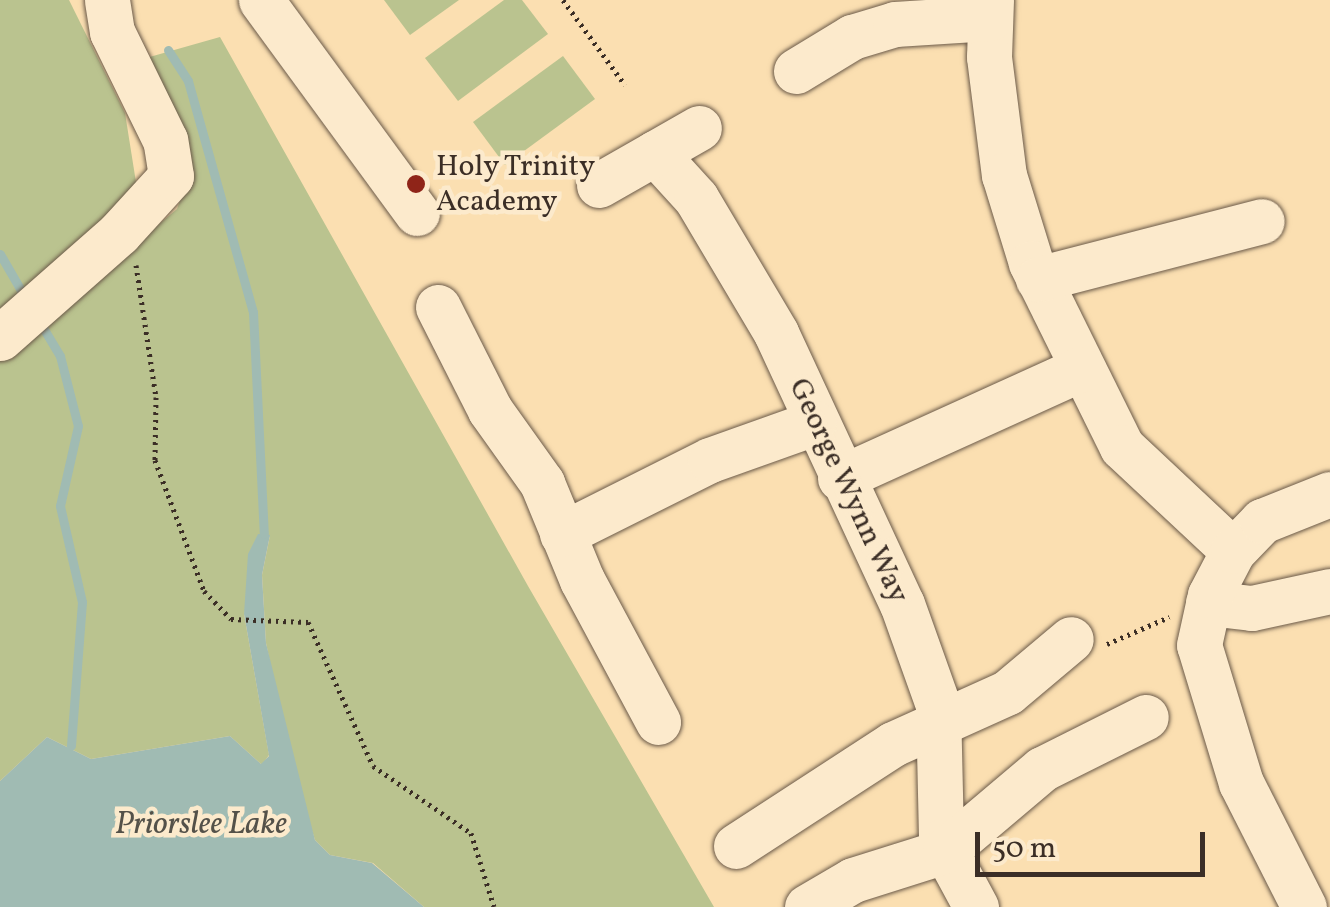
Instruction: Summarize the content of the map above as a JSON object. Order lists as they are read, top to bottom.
{
  "streets": {
    "street": ["George Wynn Way"]
  },
  "water": ["Priorslee Lake"],
  "places": ["Holy Trinity Academy"],
  "scale_bar": "50 m"
}
